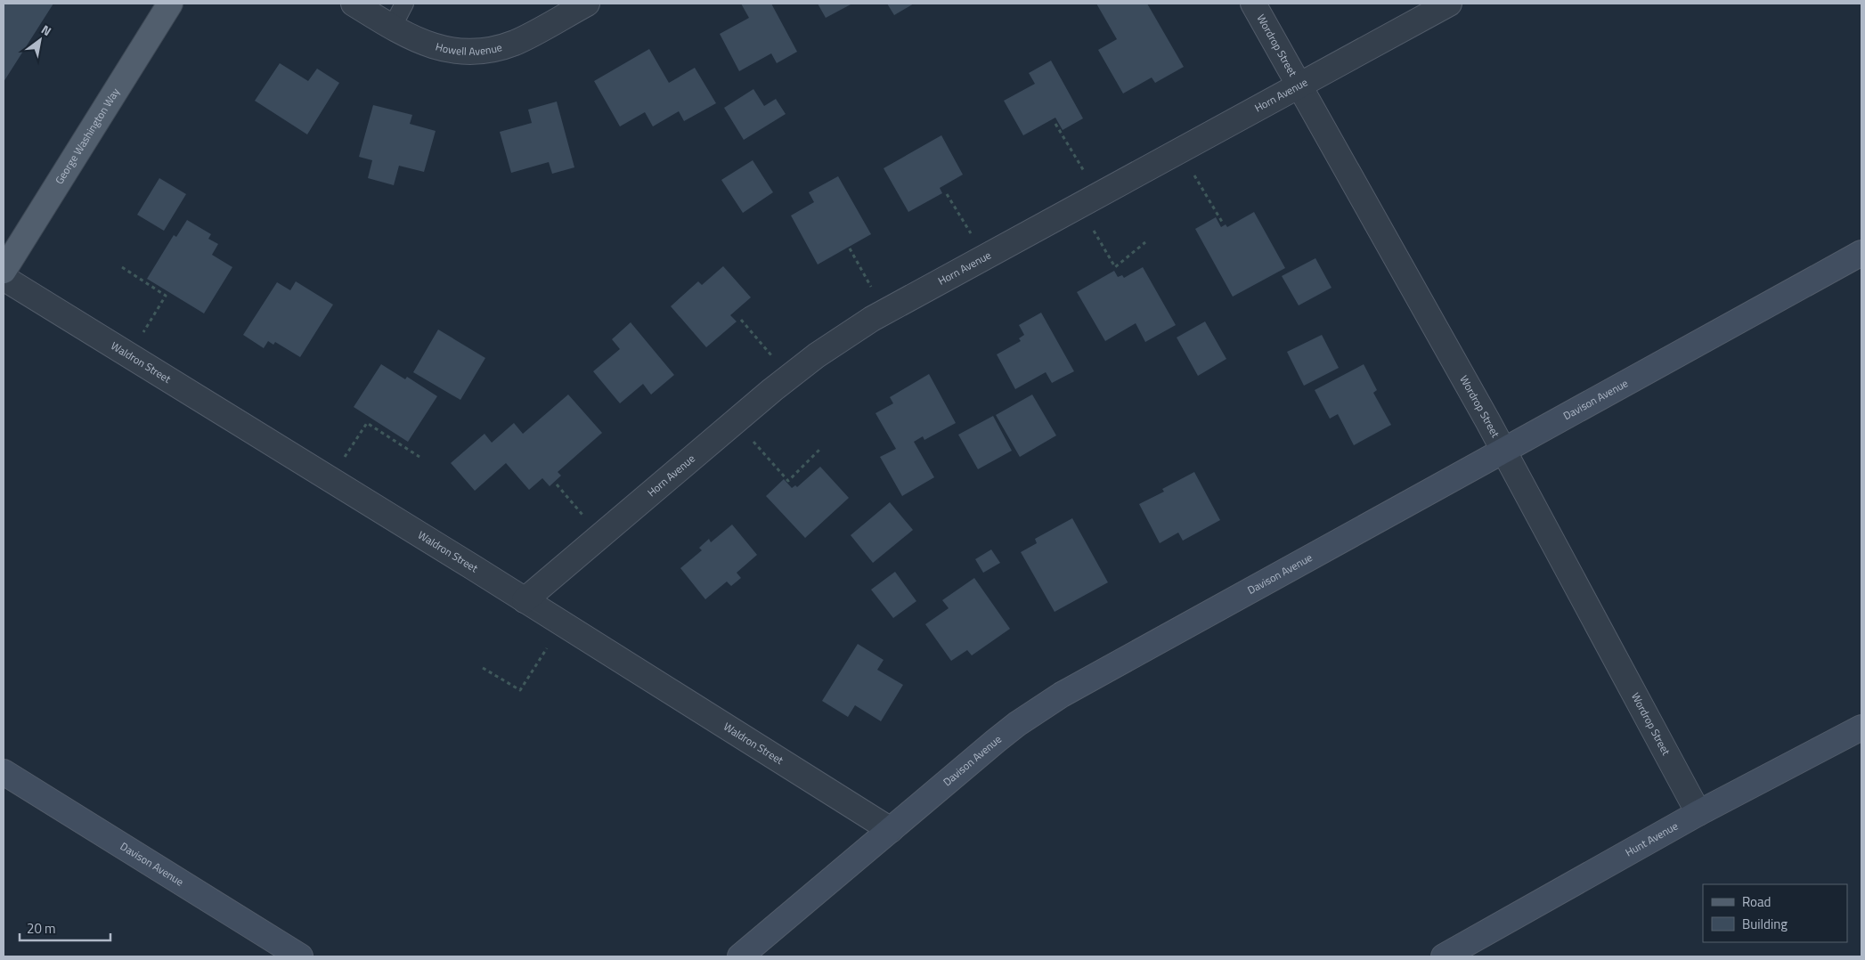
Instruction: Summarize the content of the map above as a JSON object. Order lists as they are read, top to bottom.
{
  "streets": {
    "main road": ["George Washington Way"],
    "street": [
      "Howell Avenue",
      "Wordrop Street",
      "Horn Avenue",
      "Waldron Street",
      "Davison Avenue",
      "Hunt Avenue"
    ]
  },
  "crossings": [
    ["Wordrop Street", "Horn Avenue"],
    ["Wordrop Street", "Davison Avenue"],
    ["Wordrop Street", "Hunt Avenue"],
    ["Horn Avenue", "Waldron Street"],
    ["Waldron Street", "Davison Avenue"]
  ],
  "legend": ["Road", "Building"],
  "scale_bar": "20 m",
  "north": "top right"
}
